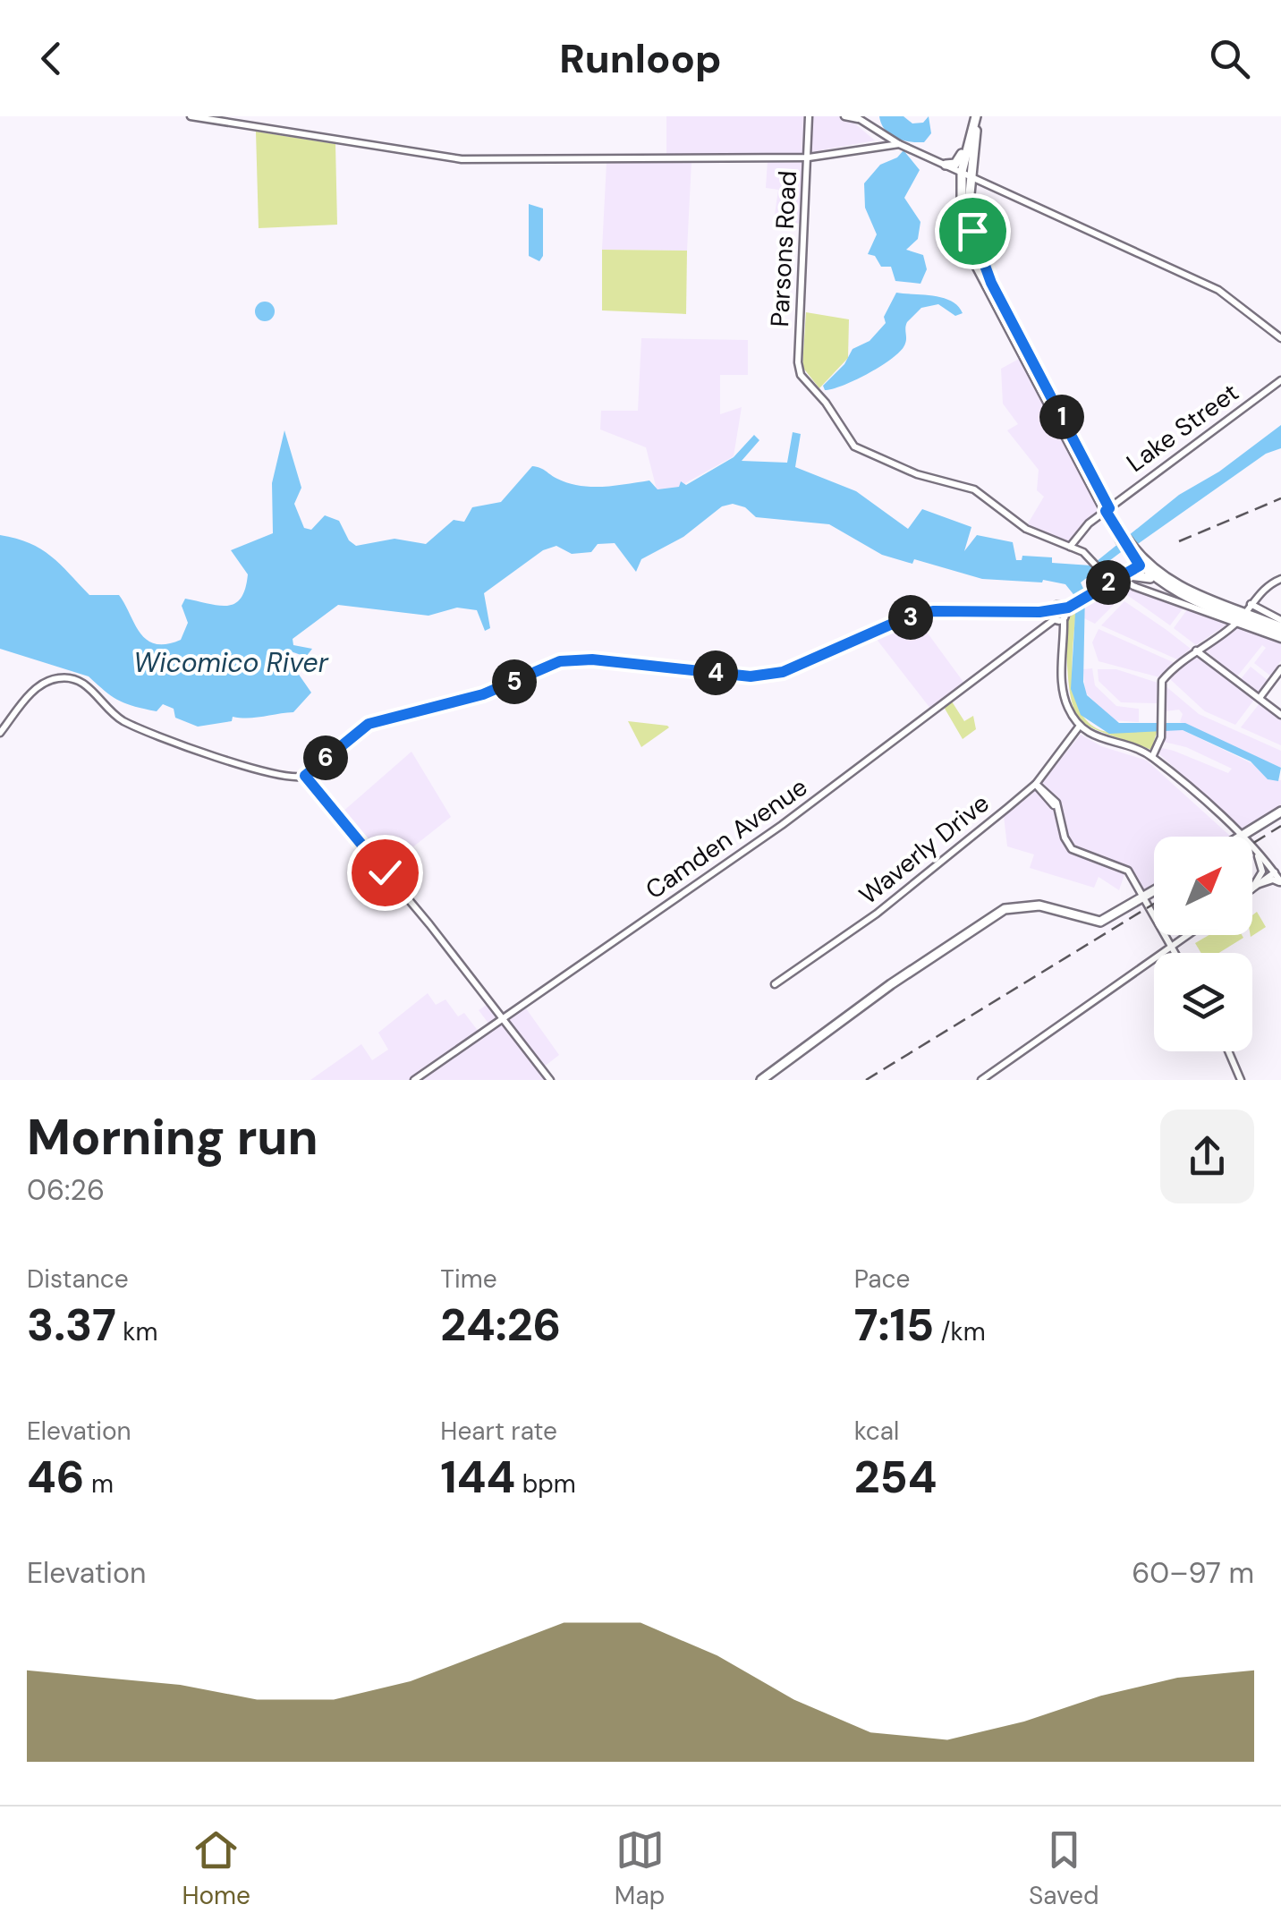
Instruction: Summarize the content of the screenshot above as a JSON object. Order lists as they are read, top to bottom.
{
  "streets": {
    "street": [
      "Parsons Road",
      "Lake Street",
      "Camden Avenue",
      "Waverly Drive"
    ]
  },
  "crossings": [
    ["Parsons Road", "Lake Street"]
  ],
  "water": ["Wicomico River"],
  "north": "top right",
  "page": {
    "header": "Runloop",
    "pins": [
      "1",
      "2",
      "3",
      "4",
      "5",
      "6"
    ],
    "heading": ["Morning run", "06:26"],
    "stats": [
      ["Distance", "3.37 km"],
      ["Time", "24:26"],
      ["Pace", "7:15 /km"],
      ["Elevation", "46 m"],
      ["Heart rate", "144 bpm"],
      ["kcal", "254"]
    ],
    "chart": ["Elevation", "60–97 m"],
    "tabs": ["Home", "Map", "Saved"]
  }
}
